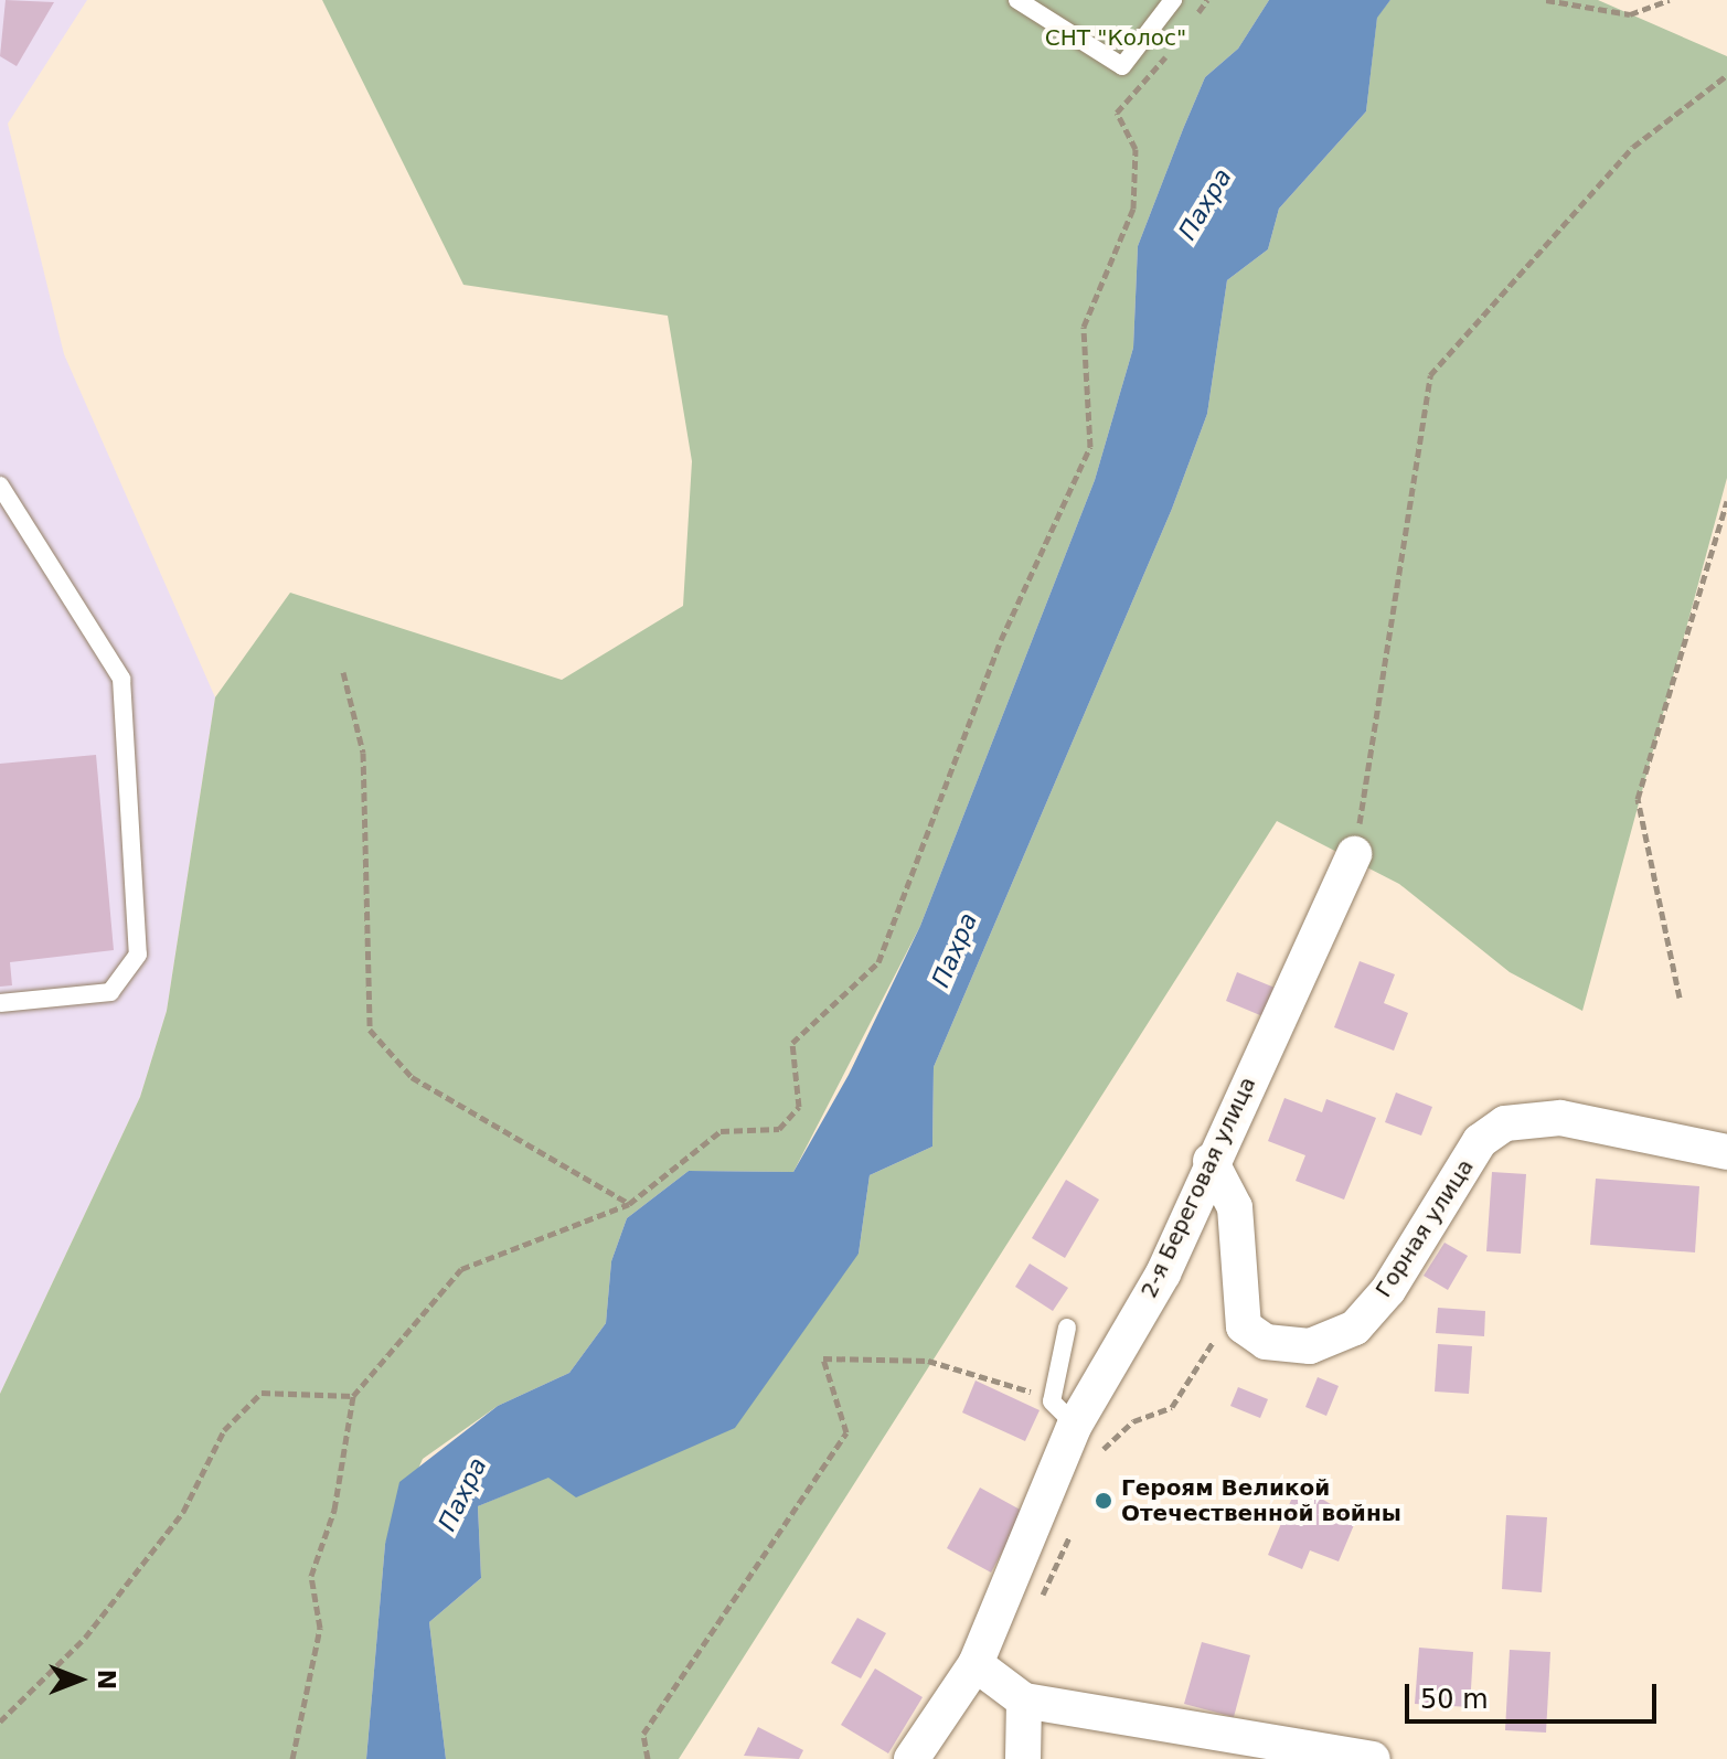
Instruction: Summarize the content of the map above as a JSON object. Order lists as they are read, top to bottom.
{
  "streets": {
    "street": ["2-я Береговая улица", "Горная улица"]
  },
  "water": ["Пахра"],
  "parks": ["СНТ \"Колос\""],
  "places": ["Героям Великой Отечественной войны"],
  "scale_bar": "50 m",
  "north": "right"
}
